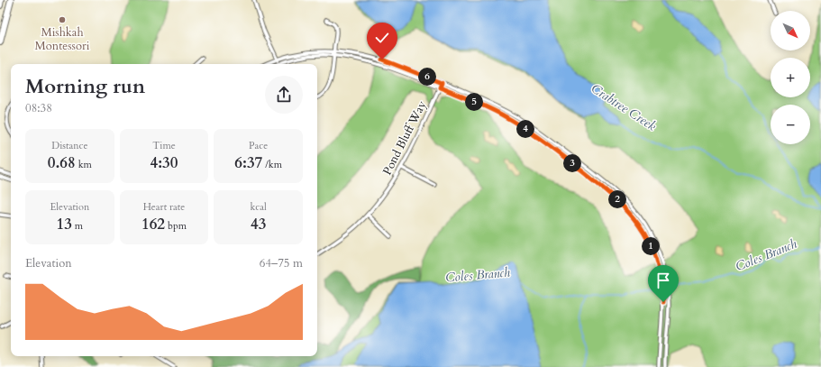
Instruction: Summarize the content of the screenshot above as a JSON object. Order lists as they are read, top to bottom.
{
  "streets": {
    "street": ["Pond Bluff Way"]
  },
  "water": ["Crabtree Creek", "Coles Branch"],
  "places": ["Mishkah Montessori"],
  "north": "bottom right",
  "page": {
    "map_buttons": ["+", "−"],
    "heading": ["Morning run", "08:38"],
    "pins": [
      "6",
      "5",
      "4",
      "3",
      "2",
      "1"
    ],
    "stats": [
      ["Distance", "0.68 km"],
      ["Time", "4:30"],
      ["Pace", "6:37 /km"],
      ["Elevation", "13 m"],
      ["Heart rate", "162 bpm"],
      ["kcal", "43"]
    ],
    "chart": ["Elevation", "64–75 m"]
  }
}
